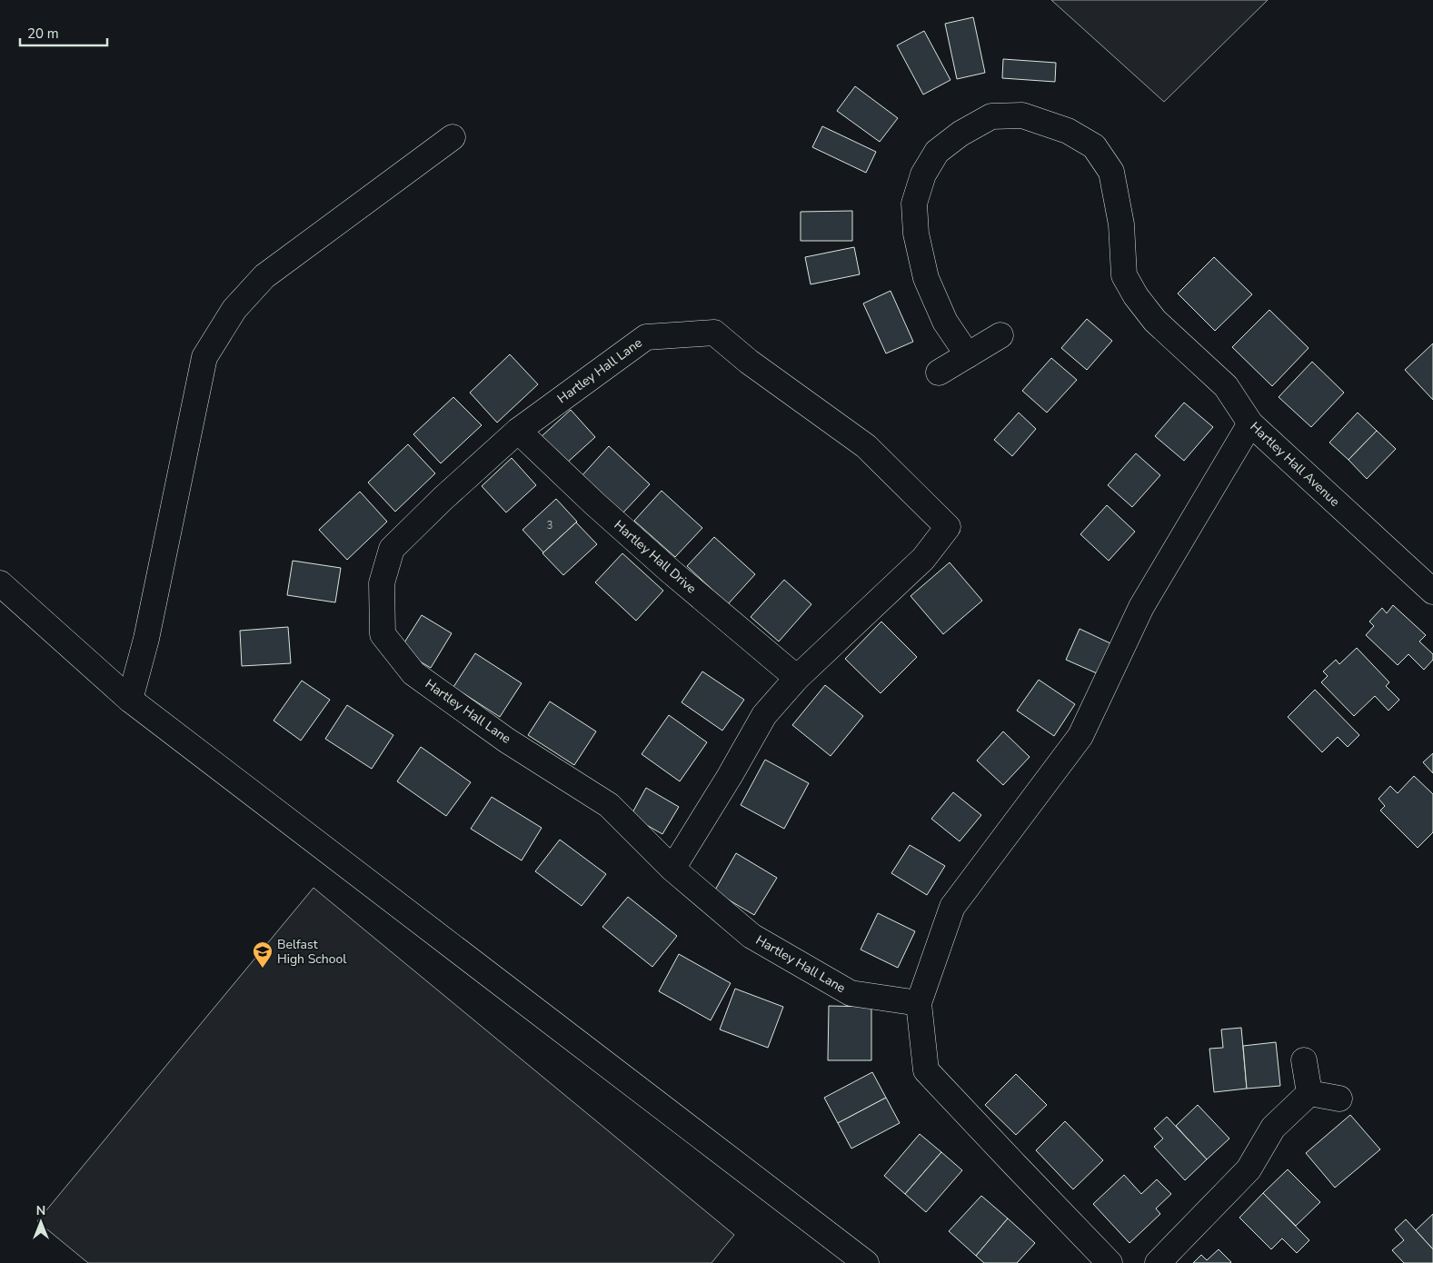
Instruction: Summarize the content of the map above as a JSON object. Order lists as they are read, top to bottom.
{
  "streets": {
    "street": ["Hartley Hall Lane", "Hartley Hall Avenue", "Hartley Hall Drive"]
  },
  "crossings": [
    ["Hartley Hall Lane", "Hartley Hall Drive"]
  ],
  "places": {
    "school or university": ["Belfast High School"]
  },
  "house_numbers": ["3"],
  "scale_bar": "20 m",
  "north": "top"
}
